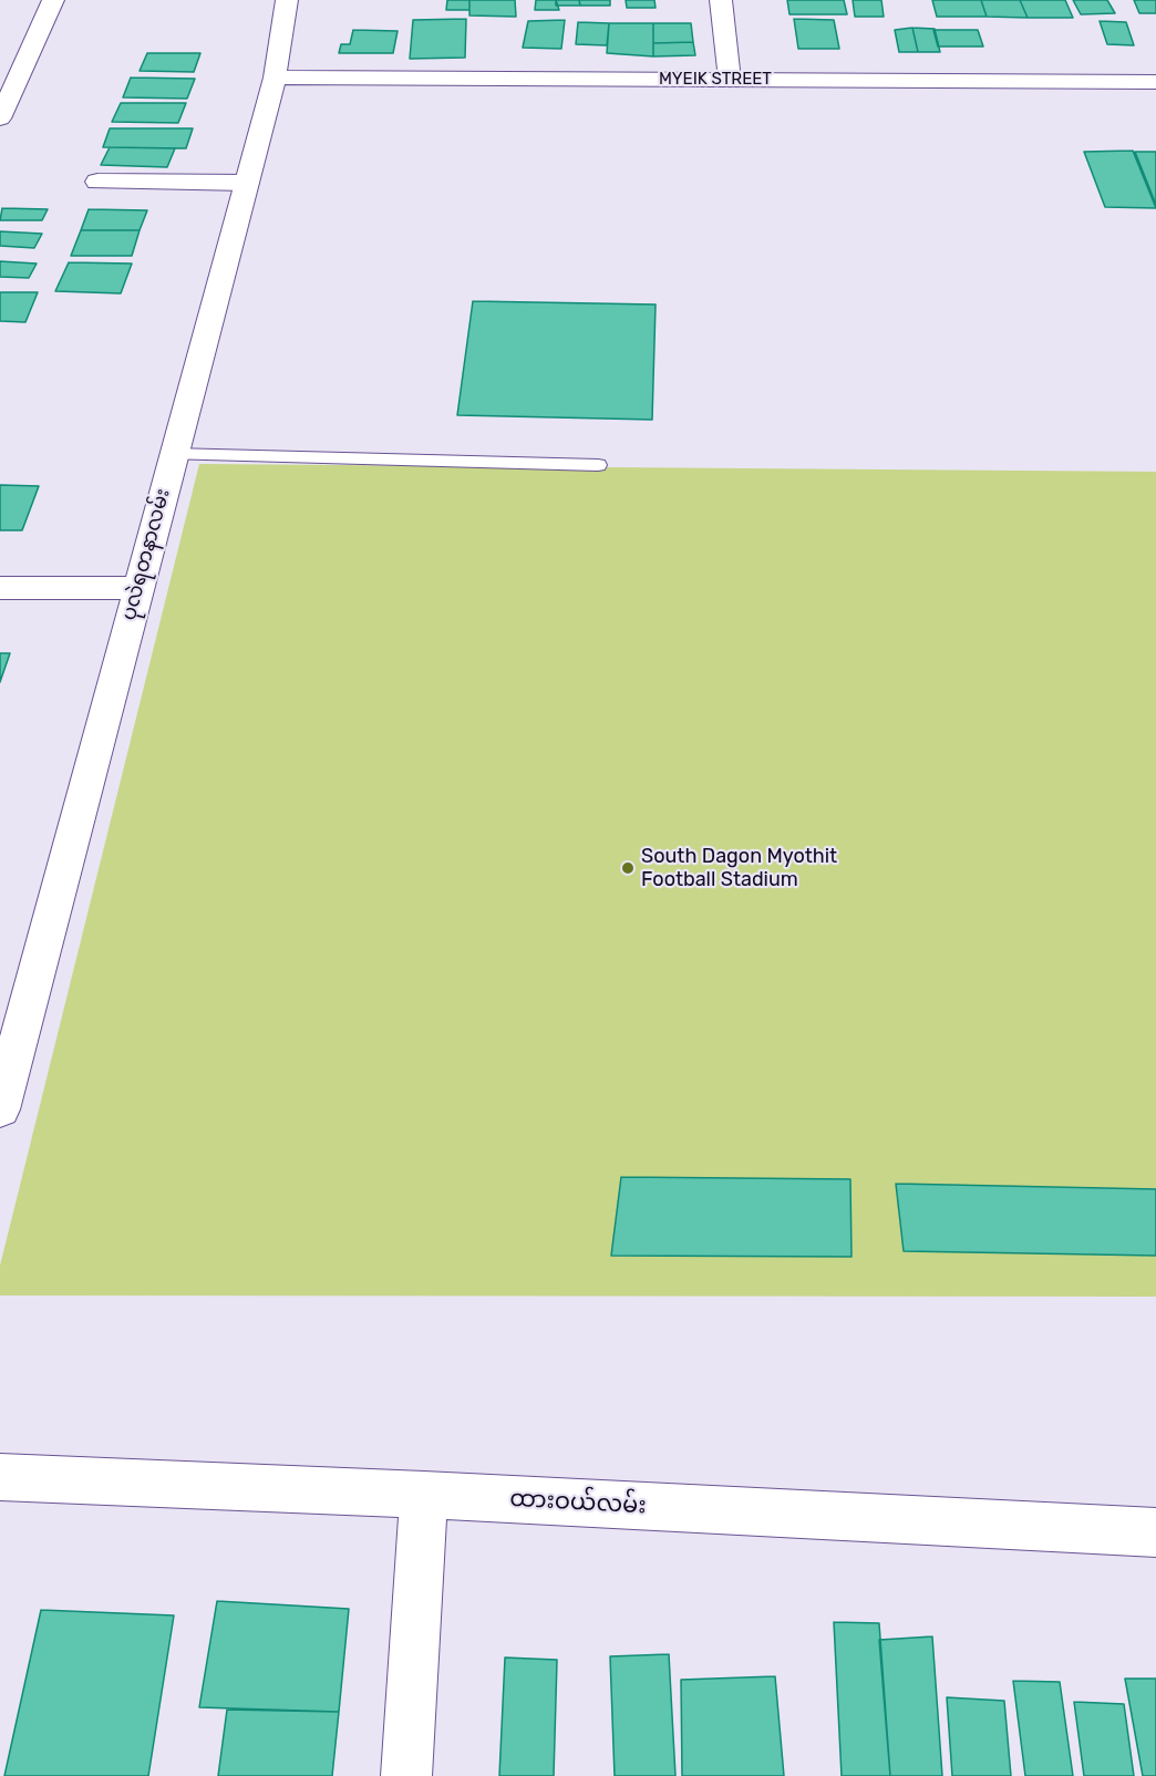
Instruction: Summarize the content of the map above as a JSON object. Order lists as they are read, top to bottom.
{
  "streets": {
    "street": ["MYEIK STREET", "ပုလဲရတနာလမ်း", "ထားဝယ်လမ်း"]
  },
  "crossings": [
    ["MYEIK STREET", "ပုလဲရတနာလမ်း"]
  ],
  "places": ["South Dagon Myothit Football Stadium"]
}
